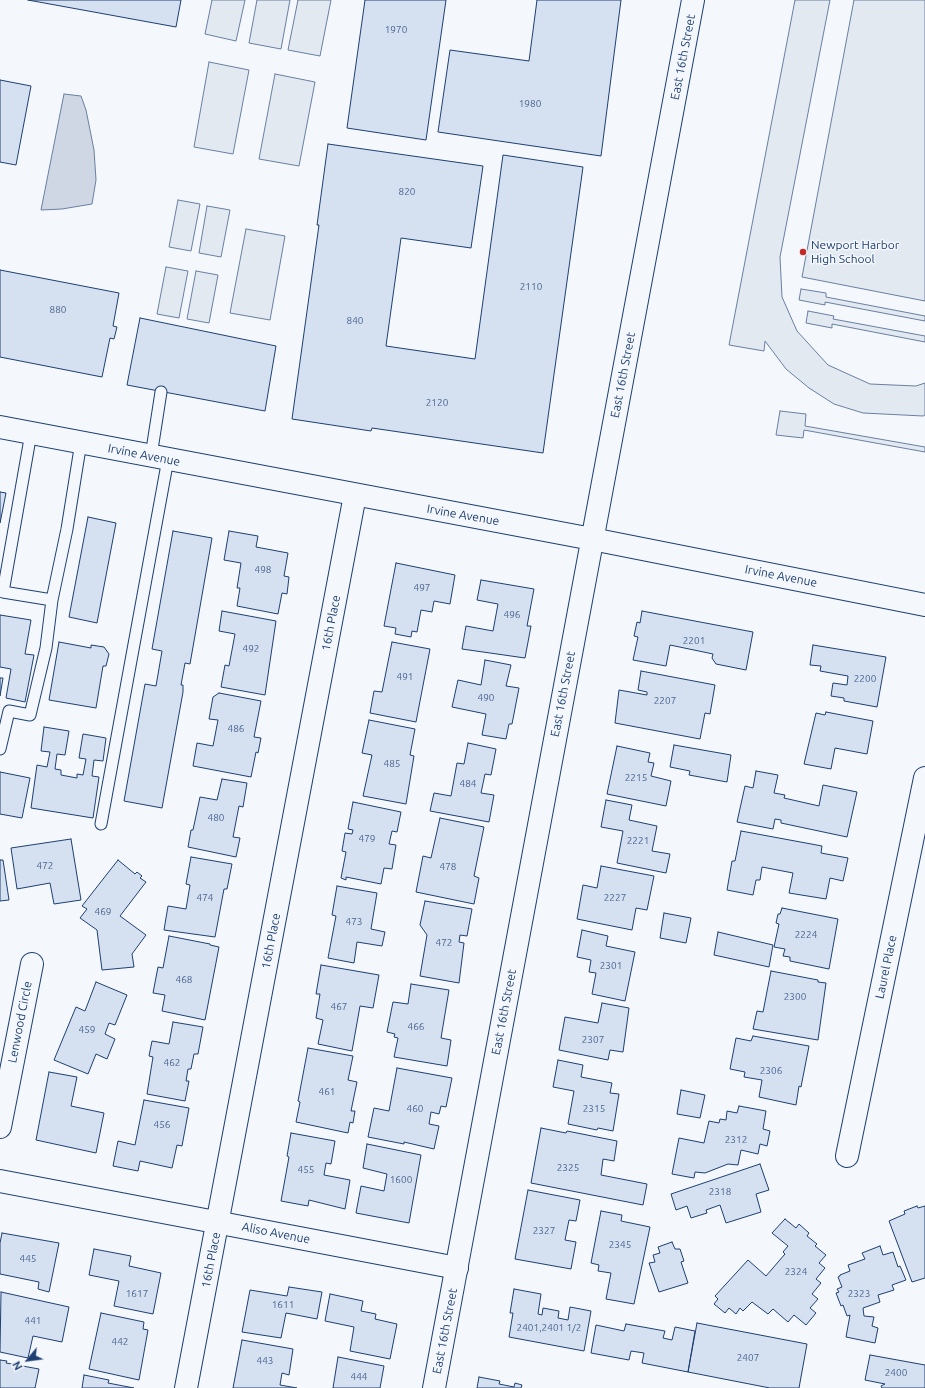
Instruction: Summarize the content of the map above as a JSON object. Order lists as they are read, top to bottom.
{
  "streets": {
    "street": [
      "East 16th Street",
      "Irvine Avenue",
      "16th Place",
      "Laurel Place",
      "Lenwood Circle",
      "Aliso Avenue"
    ]
  },
  "crossings": [
    ["East 16th Street", "Irvine Avenue"],
    ["East 16th Street", "Aliso Avenue"],
    ["Irvine Avenue", "16th Place"],
    ["16th Place", "Aliso Avenue"]
  ],
  "places": ["Newport Harbor High School"],
  "house_numbers": [
    "1970",
    "1980",
    "820",
    "2110",
    "880",
    "840",
    "2120",
    "498",
    "497",
    "496",
    "2201",
    "492",
    "491",
    "2200",
    "490",
    "2207",
    "486",
    "485",
    "2215",
    "484",
    "480",
    "479",
    "2221",
    "472",
    "478",
    "474",
    "2227",
    "469",
    "473",
    "2224",
    "472",
    "2301",
    "468",
    "2300",
    "467",
    "466",
    "459",
    "2307",
    "462",
    "2306",
    "461",
    "460",
    "2315",
    "456",
    "2312",
    "2325",
    "455",
    "1600",
    "2318",
    "2327",
    "2345",
    "445",
    "2324",
    "1617",
    "2323",
    "1611",
    "441",
    "2401,2401 1/2",
    "442",
    "2407",
    "443",
    "2400",
    "444"
  ],
  "north": "bottom left"
}
